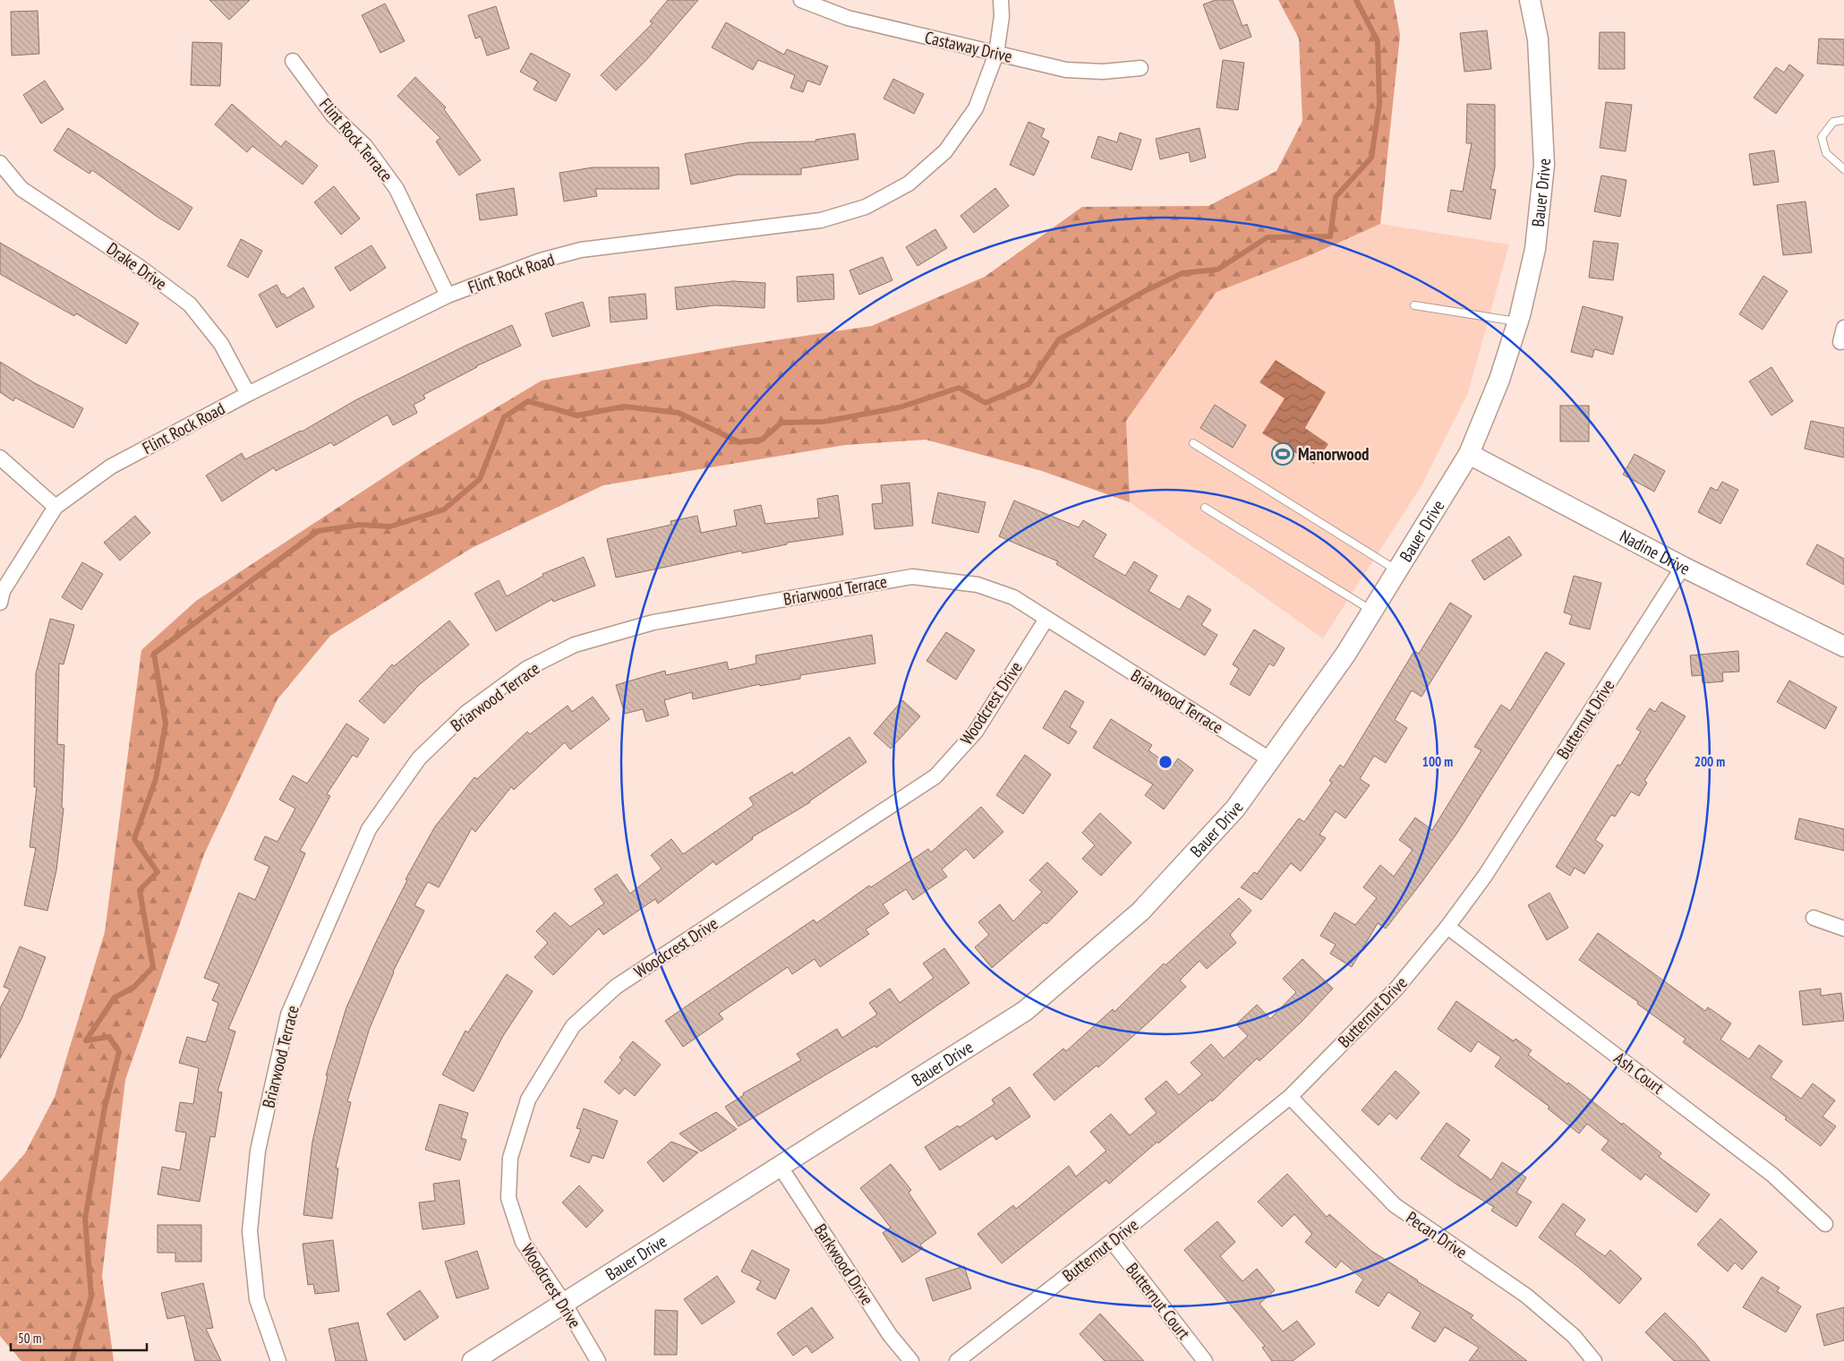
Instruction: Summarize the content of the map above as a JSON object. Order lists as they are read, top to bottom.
{
  "streets": {
    "street": [
      "Castaway Drive",
      "Flint Rock Terrace",
      "Bauer Drive",
      "Drake Drive",
      "Flint Rock Road",
      "Nadine Drive",
      "Briarwood Terrace",
      "Woodcrest Drive",
      "Butternut Drive",
      "Ash Court",
      "Pecan Drive",
      "Barkwood Drive",
      "Butternut Court"
    ]
  },
  "crossings": [
    ["Castaway Drive", "Flint Rock Road"],
    ["Flint Rock Terrace", "Flint Rock Road"],
    ["Bauer Drive", "Nadine Drive"],
    ["Bauer Drive", "Briarwood Terrace"],
    ["Bauer Drive", "Woodcrest Drive"],
    ["Bauer Drive", "Barkwood Drive"],
    ["Drake Drive", "Flint Rock Road"],
    ["Nadine Drive", "Butternut Drive"],
    ["Briarwood Terrace", "Woodcrest Drive"],
    ["Butternut Drive", "Ash Court"],
    ["Butternut Drive", "Pecan Drive"],
    ["Butternut Drive", "Butternut Court"]
  ],
  "places": {
    "sports": ["Manorwood"]
  },
  "scale_bar": "50 m",
  "rings": ["100 m", "200 m"]
}
